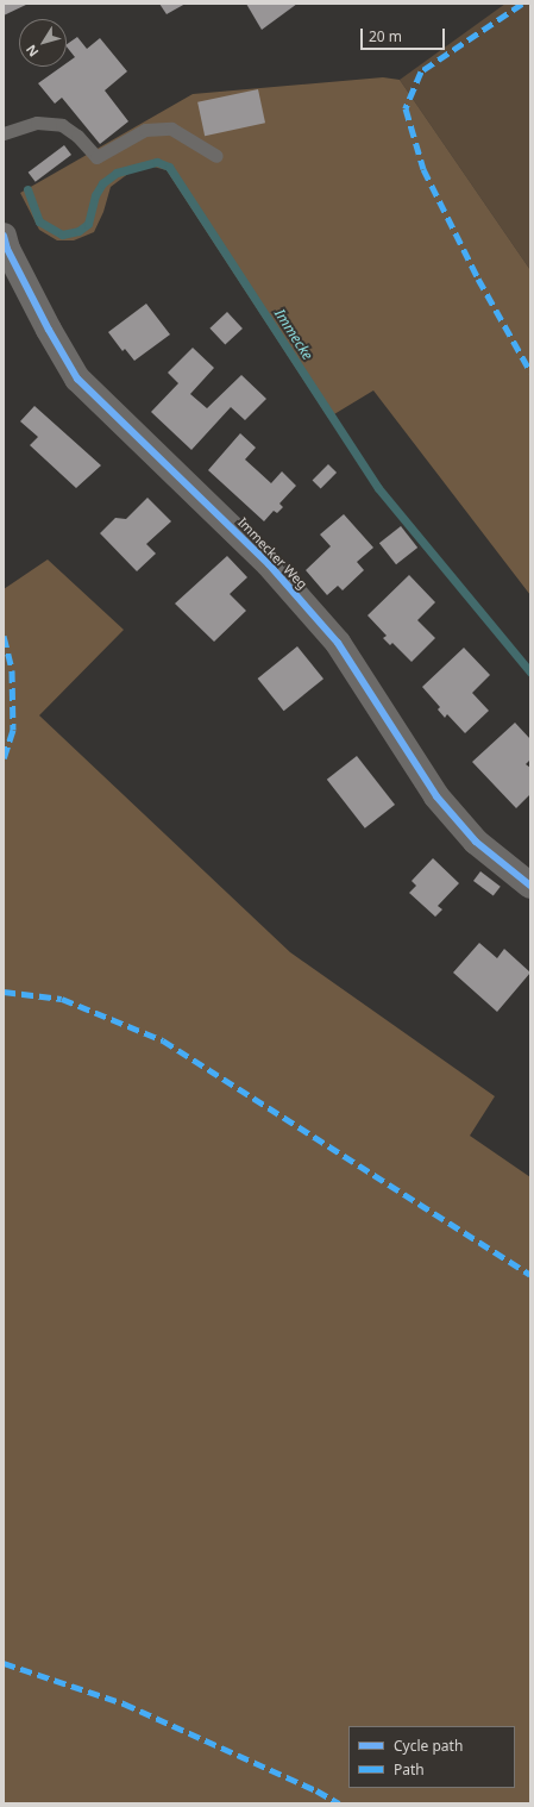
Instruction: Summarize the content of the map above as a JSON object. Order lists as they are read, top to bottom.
{
  "streets": {
    "street": ["Immecker Weg"]
  },
  "water": ["Immecke"],
  "legend": ["Cycle path", "Path"],
  "scale_bar": "20 m",
  "north": "bottom left"
}
